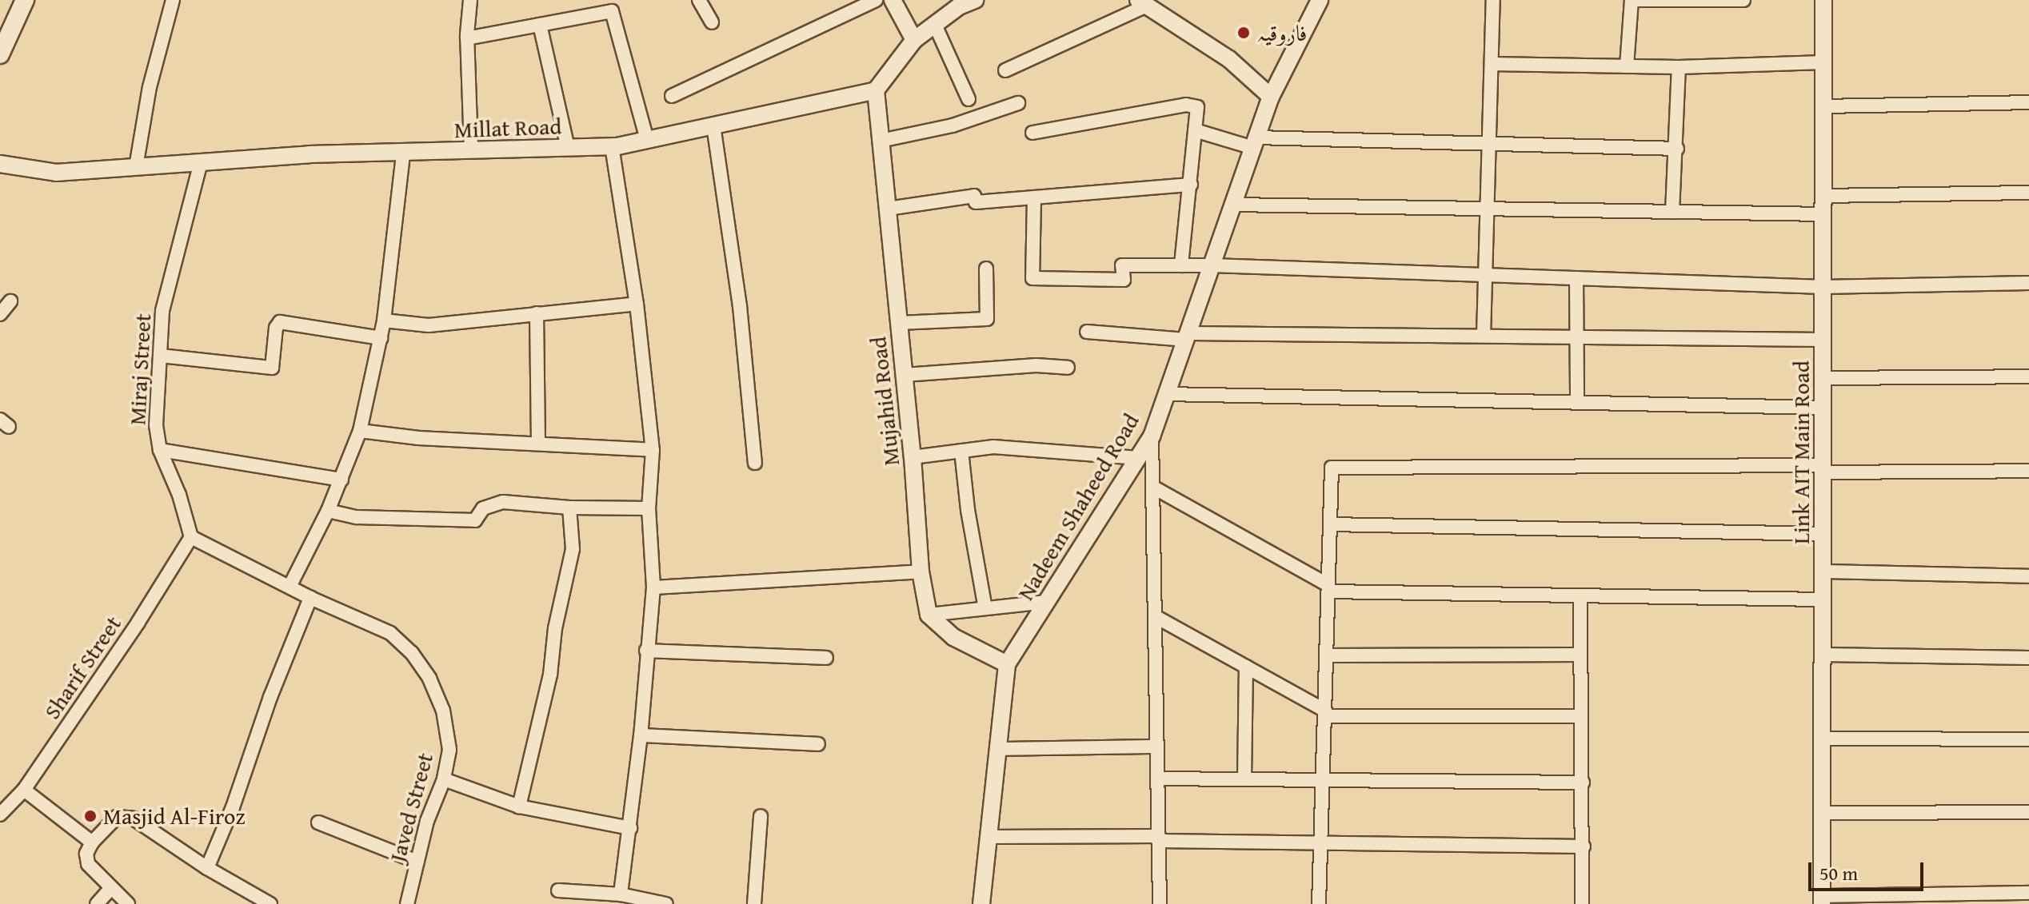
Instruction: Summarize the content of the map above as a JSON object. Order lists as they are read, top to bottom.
{
  "streets": {
    "street": [
      "Millat Road",
      "Miraj Street",
      "Mujahid Road",
      "Link AIT Main Road",
      "Nadeem Shaheed Road",
      "Sharif Street",
      "Javed Street"
    ]
  },
  "crossings": [
    ["Millat Road", "Miraj Street"],
    ["Millat Road", "Mujahid Road"],
    ["Miraj Street", "Sharif Street"]
  ],
  "places": ["فاروقیہ", "Masjid Al-Firoz"],
  "scale_bar": "50 m"
}
